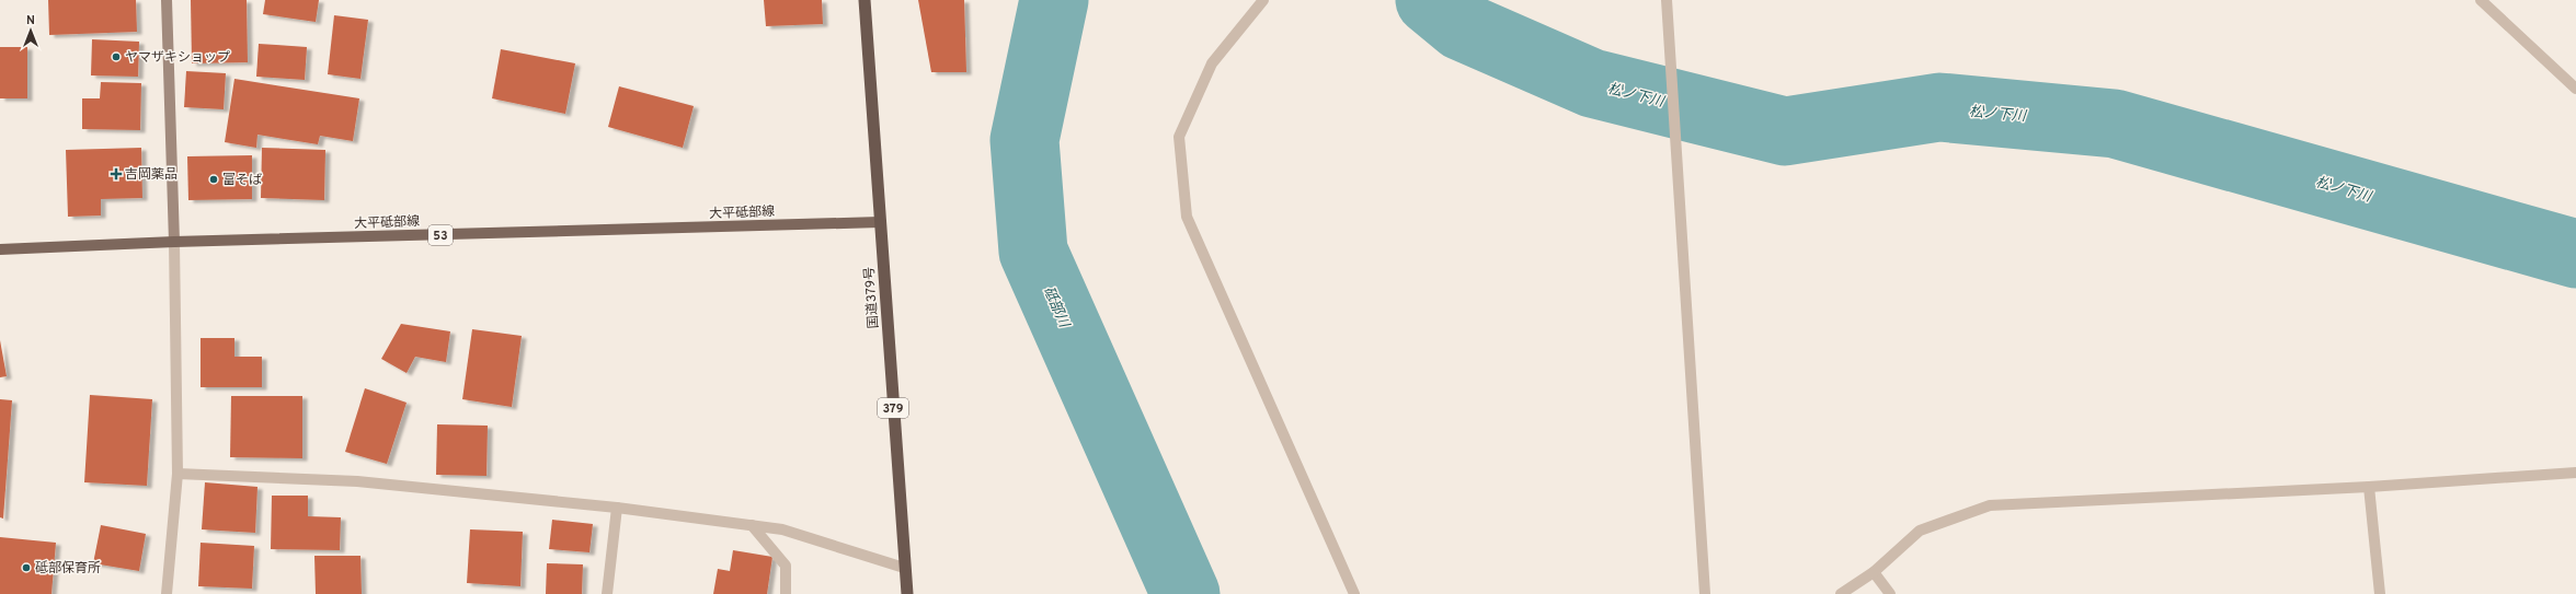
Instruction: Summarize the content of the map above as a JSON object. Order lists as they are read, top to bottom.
{
  "streets": {
    "highway": ["国道379号", "379"],
    "main road": ["大平砥部線", "53"]
  },
  "crossings": [
    ["大平砥部線", "国道379号"]
  ],
  "water": ["松ノ下川", "砥部川"],
  "places": {
    "other": ["ヤマザキショップ", "富そば", "砥部保育所"],
    "health": ["吉岡薬品"]
  },
  "north": "top"
}
